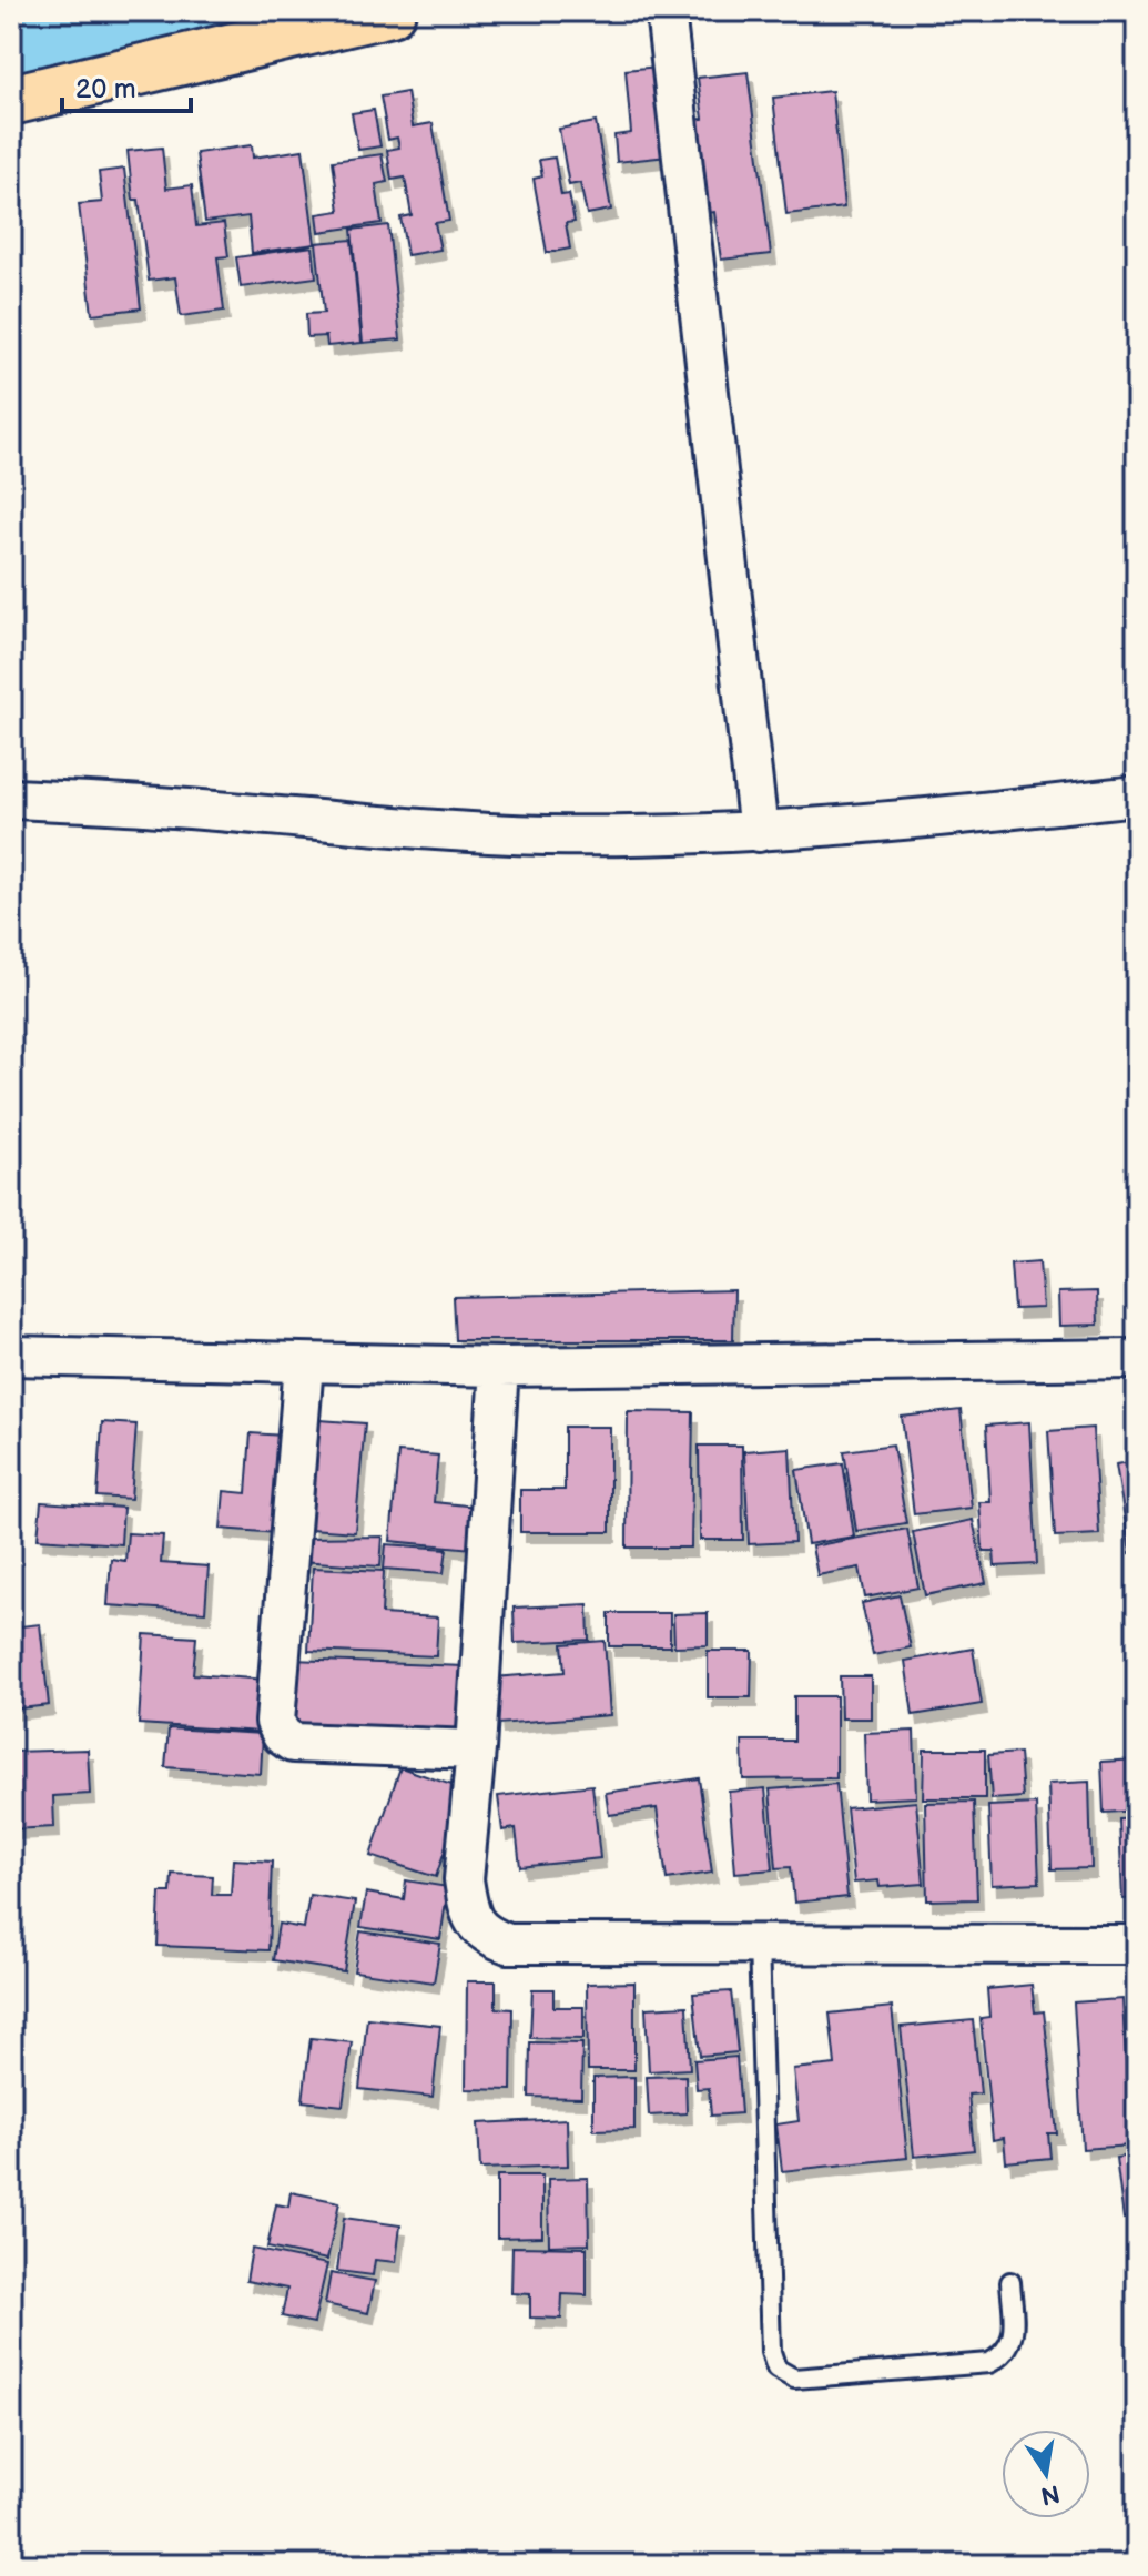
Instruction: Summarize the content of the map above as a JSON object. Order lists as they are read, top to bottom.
{
  "scale_bar": "20 m",
  "north": "bottom"
}
